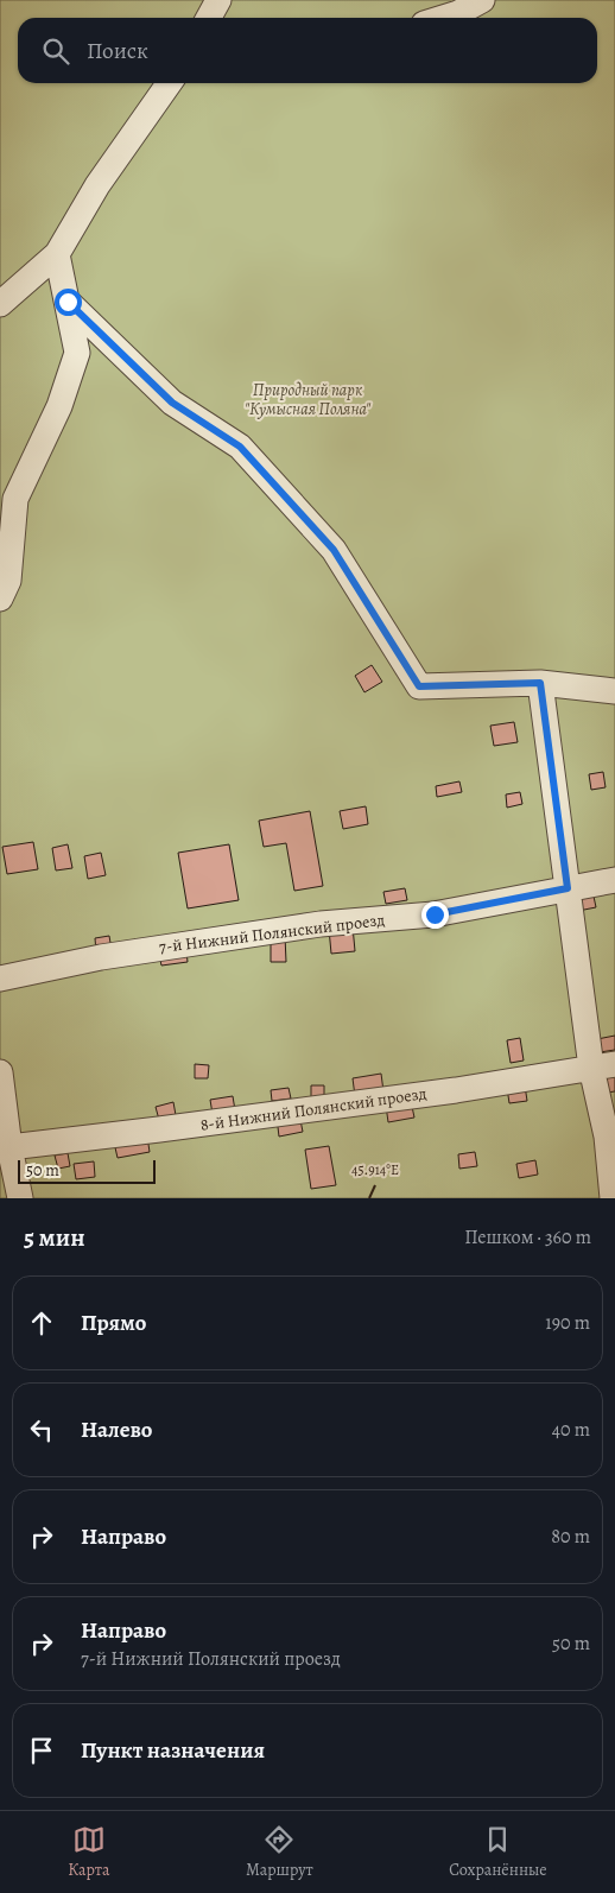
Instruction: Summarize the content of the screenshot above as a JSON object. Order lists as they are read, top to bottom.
{
  "streets": {
    "street": ["7-й Нижний Полянский проезд", "8-й Нижний Полянский проезд"]
  },
  "parks": ["Природный парк \"Кумысная Поляна\""],
  "scale_bar": "50 m",
  "page": {
    "search": "Поиск",
    "scale": "50 m",
    "heading": ["5 мин", "Пешком · 360 m"],
    "list": [
      ["Прямо", "190 m"],
      ["Налево", "40 m"],
      ["Направо", "80 m"],
      ["Направо", "7-й Нижний Полянский проезд", "50 m"],
      "Пункт назначения"
    ],
    "nav": ["Карта", "Маршрут", "Сохранённые"]
  },
  "coordinates": ["45.914°E"]
}
